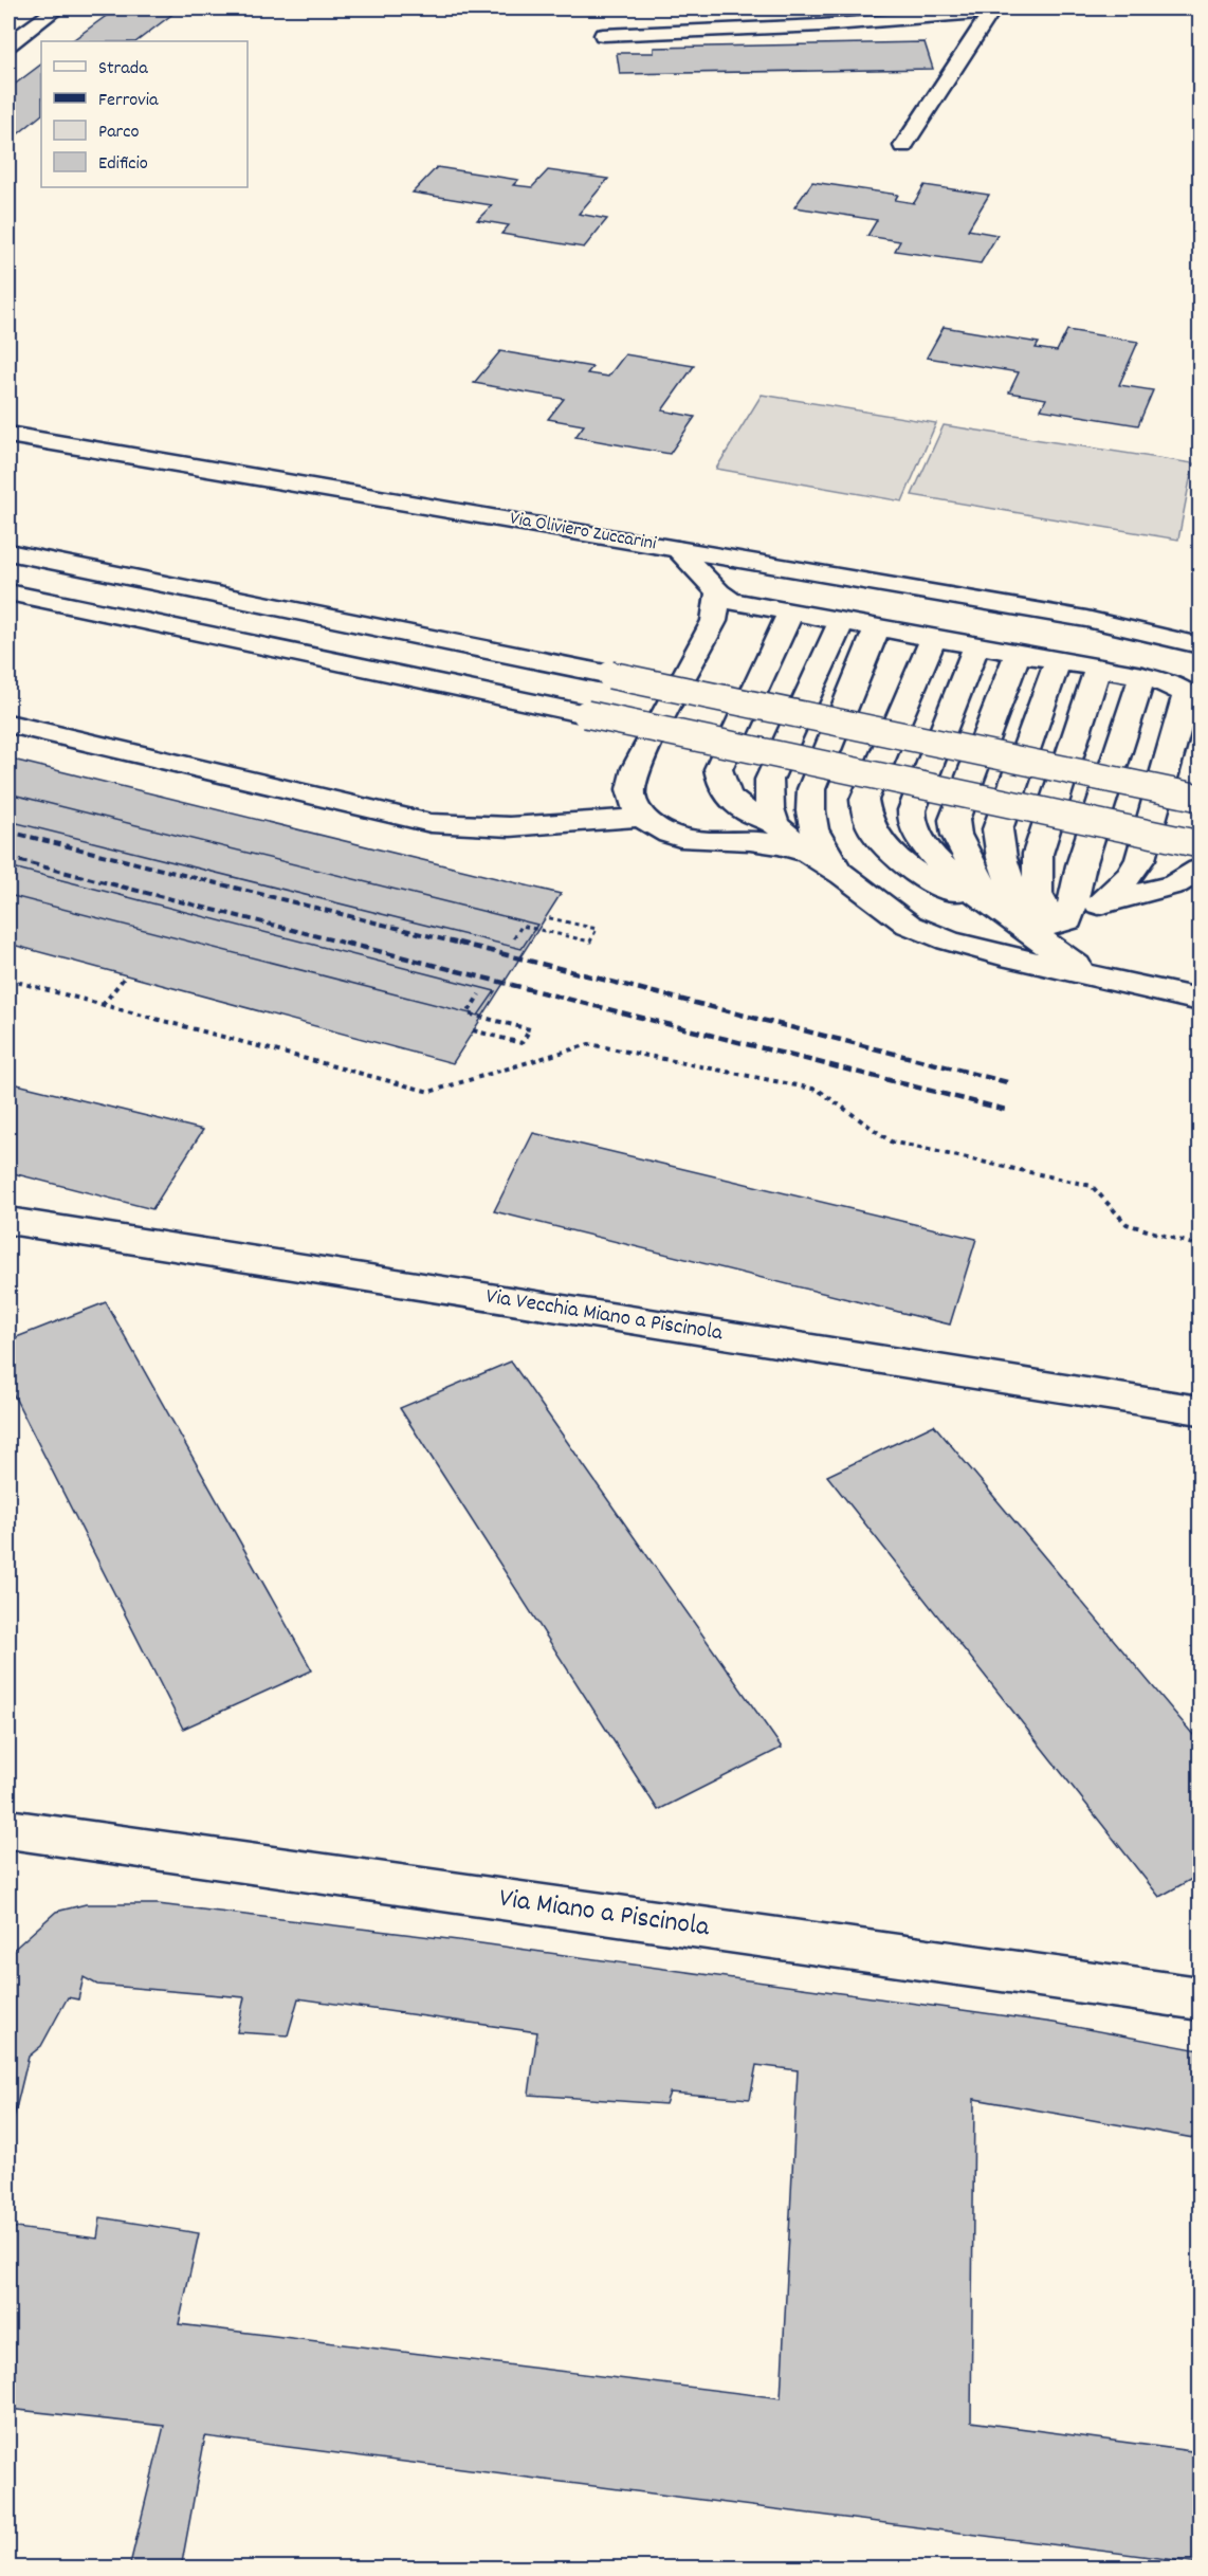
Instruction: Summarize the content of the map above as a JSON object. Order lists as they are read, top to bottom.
{
  "streets": {
    "main road": ["Via Oliviero Zuccarini", "Via Vecchia Miano a Piscinola", "Via Miano a Piscinola"]
  },
  "legend": [
    "Strada",
    "Ferrovia",
    "Parco",
    "Edificio"
  ]
}
